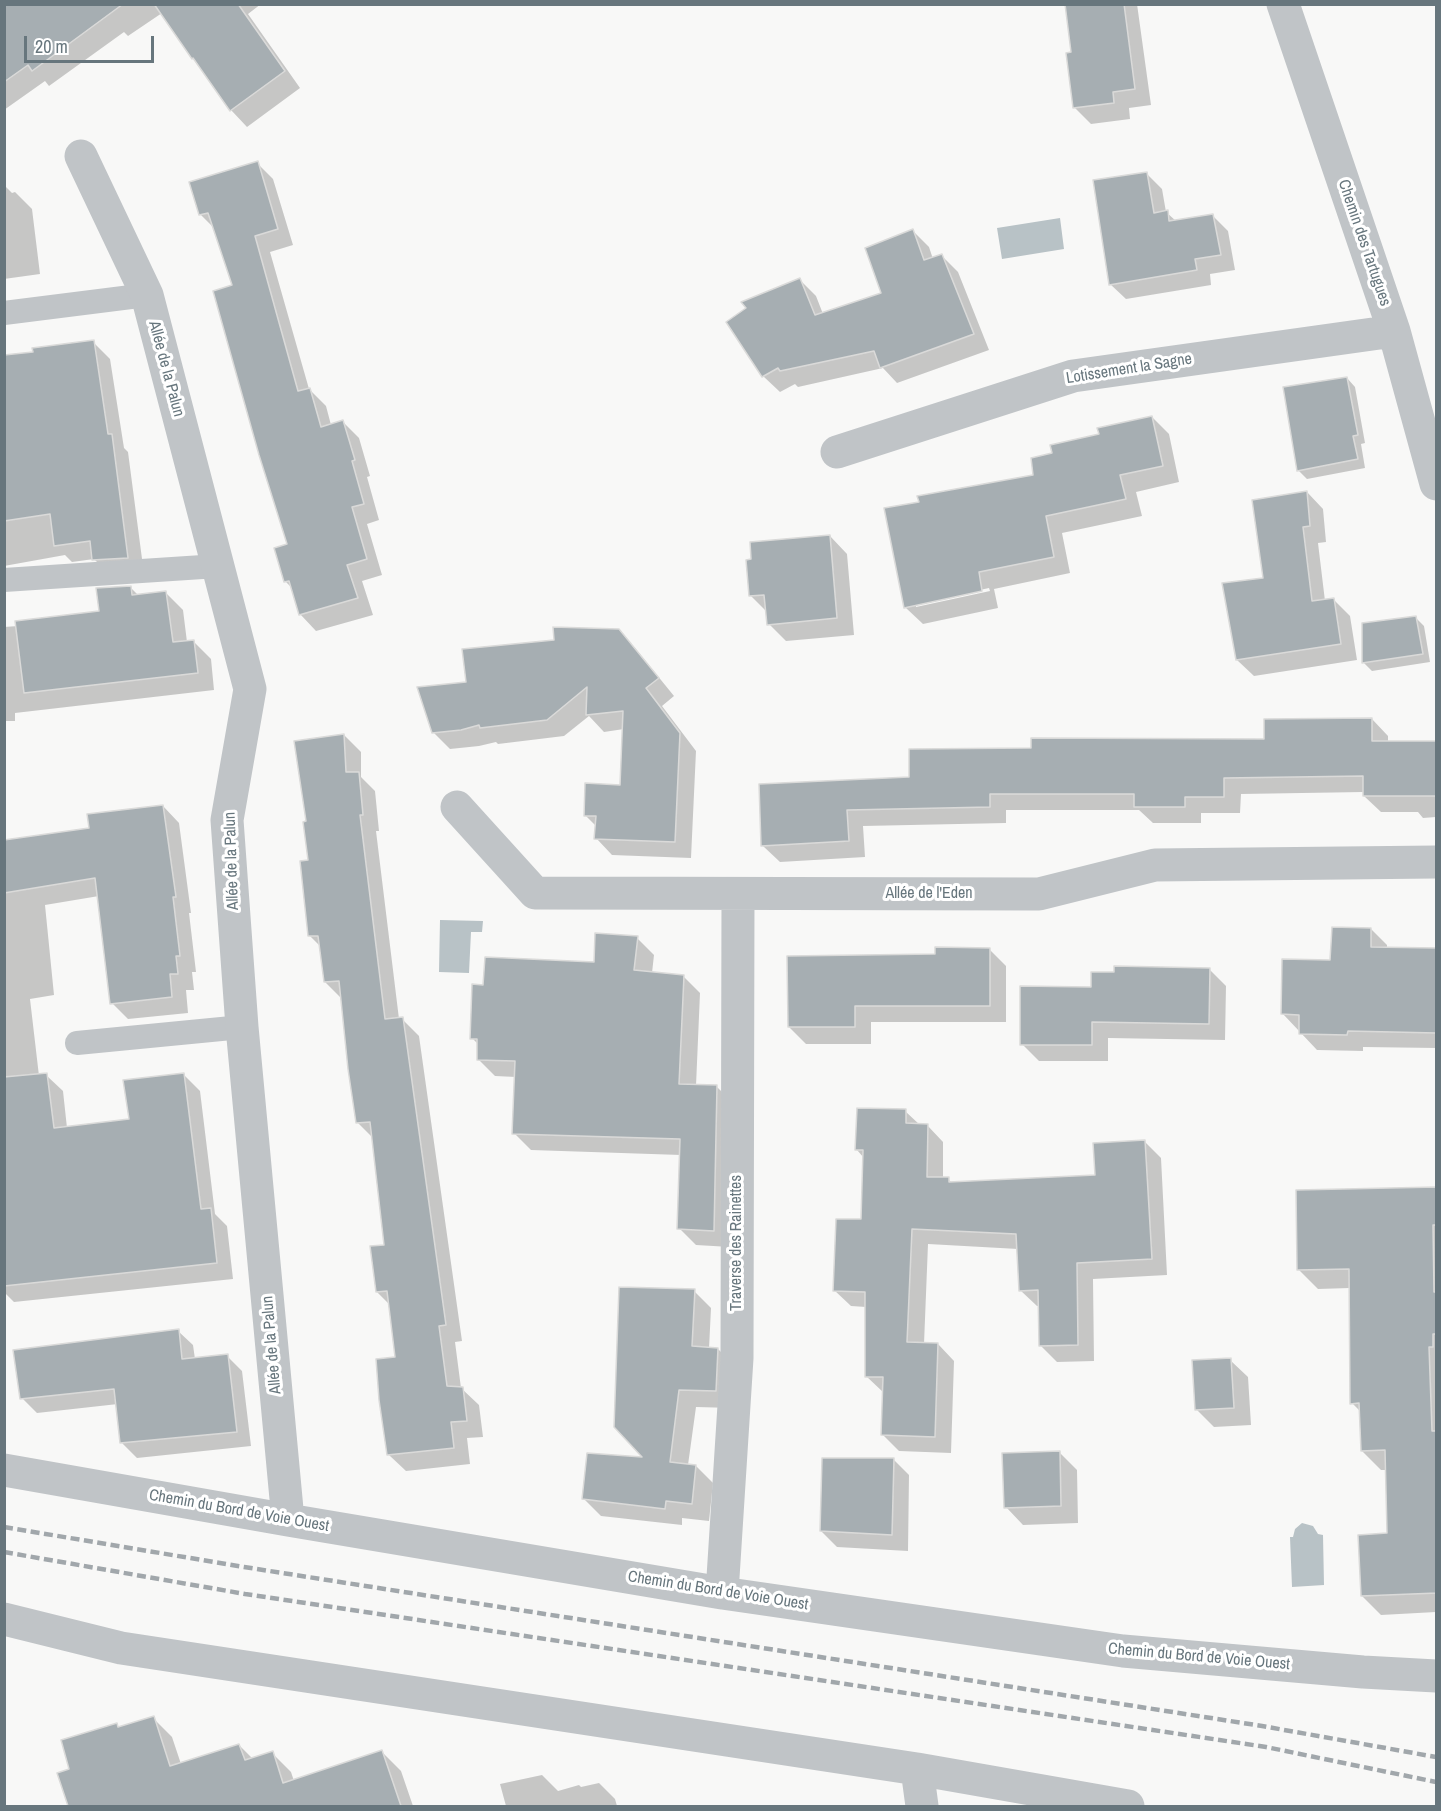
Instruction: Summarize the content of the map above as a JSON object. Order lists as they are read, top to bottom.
{
  "streets": {
    "street": [
      "Chemin des Tartugues",
      "Allée de la Palun",
      "Lotissement la Sagne",
      "Allée de l'Eden",
      "Traverse des Rainettes",
      "Chemin du Bord de Voie Ouest"
    ]
  },
  "crossings": [
    ["Chemin des Tartugues", "Lotissement la Sagne"],
    ["Allée de la Palun", "Chemin du Bord de Voie Ouest"],
    ["Allée de l'Eden", "Traverse des Rainettes"],
    ["Traverse des Rainettes", "Chemin du Bord de Voie Ouest"]
  ],
  "scale_bar": "20 m"
}
